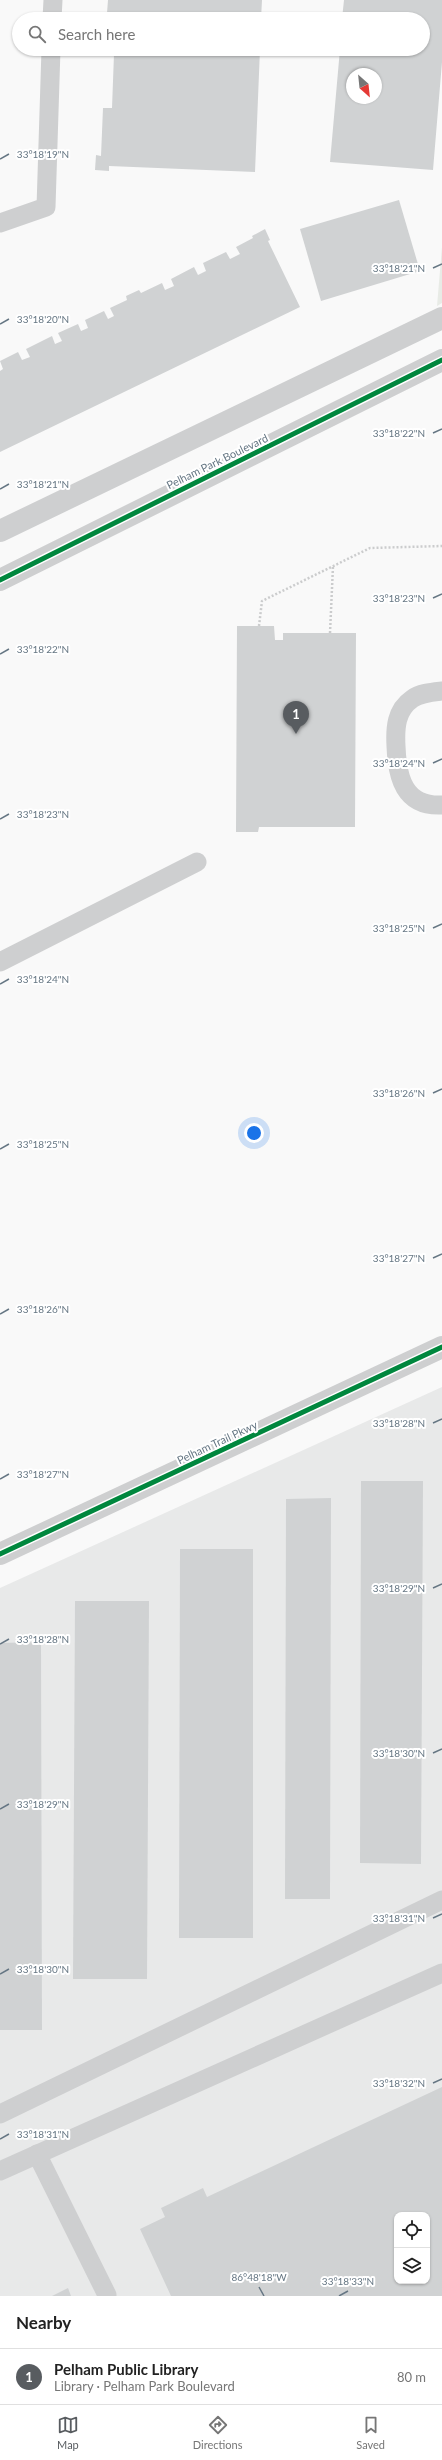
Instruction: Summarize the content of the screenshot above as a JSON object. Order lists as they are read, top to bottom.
{
  "streets": {
    "street": ["Pelham Park Boulevard", "Pelham Trail Pkwy"]
  },
  "north": "bottom right",
  "page": {
    "search": "Search here",
    "pins": "1",
    "heading": "Nearby",
    "list": [
      {
        "mark": "1",
        "name": "Pelham Public Library",
        "note": "Library · Pelham Park Boulevard",
        "value": "80 m"
      }
    ],
    "nav": ["Map", "Directions", "Saved"]
  },
  "coordinates": [
    "33°18'19\"N",
    "33°18'21\"N",
    "33°18'20\"N",
    "33°18'22\"N",
    "33°18'23\"N",
    "33°18'24\"N",
    "33°18'25\"N",
    "33°18'26\"N",
    "33°18'27\"N",
    "33°18'28\"N",
    "33°18'29\"N",
    "33°18'30\"N",
    "33°18'31\"N",
    "33°18'32\"N",
    "86°48'18\"W",
    "33°18'33\"N"
  ]
}
